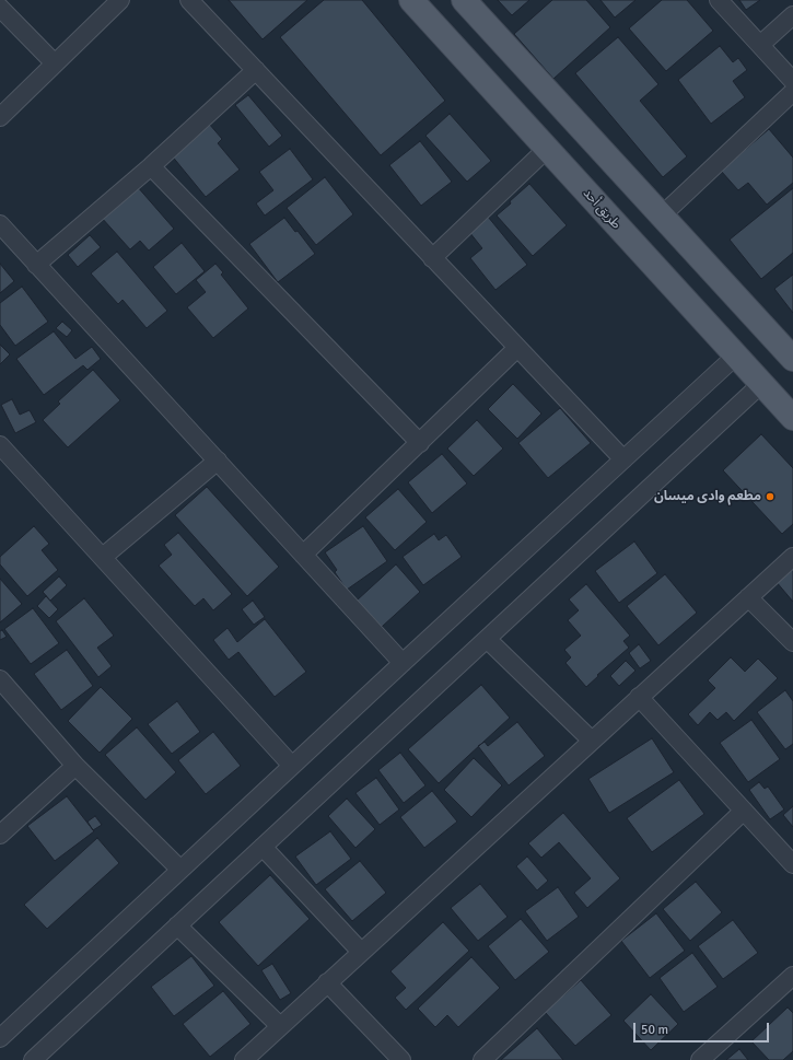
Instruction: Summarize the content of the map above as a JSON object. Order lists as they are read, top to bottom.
{
  "streets": {
    "main road": ["طريق أحد"]
  },
  "places": ["مطعم وادى ميسان"],
  "scale_bar": "50 m"
}
